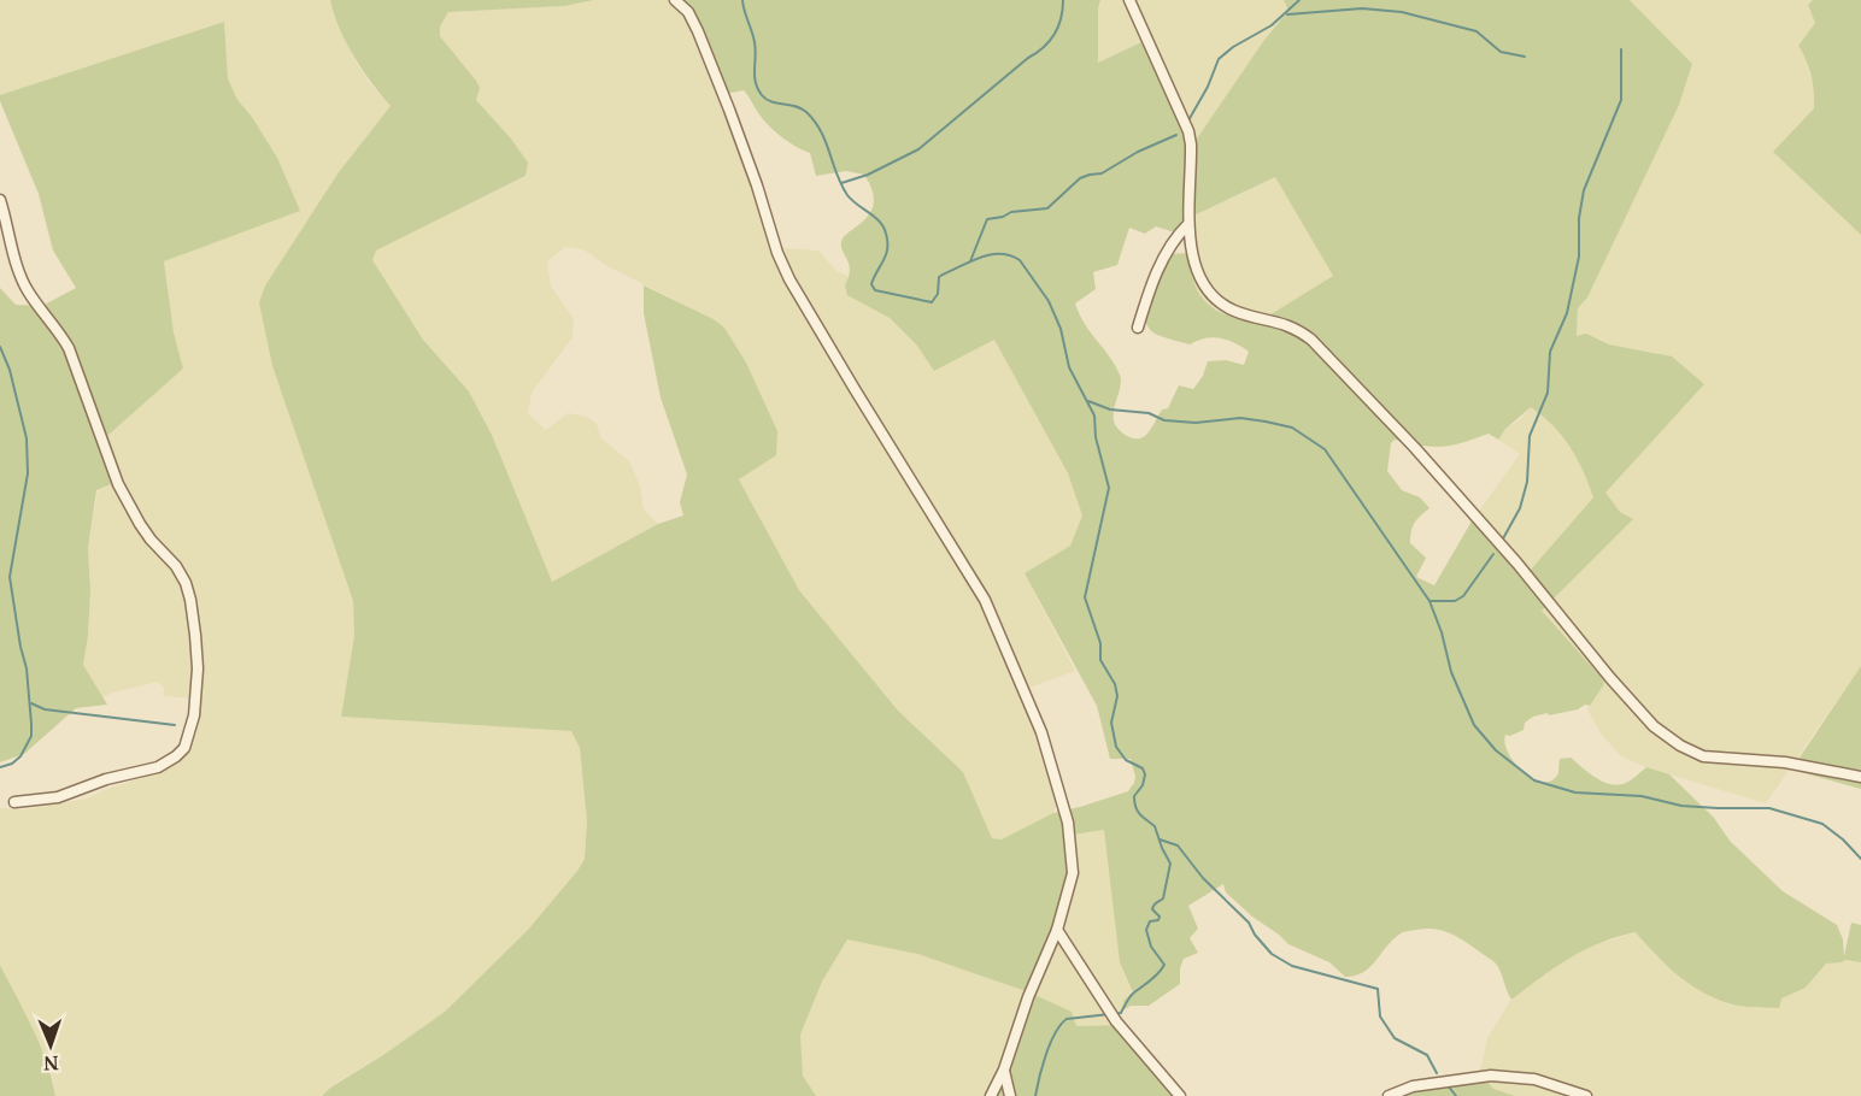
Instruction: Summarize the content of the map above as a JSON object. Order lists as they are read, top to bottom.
{
  "north": "bottom"
}
